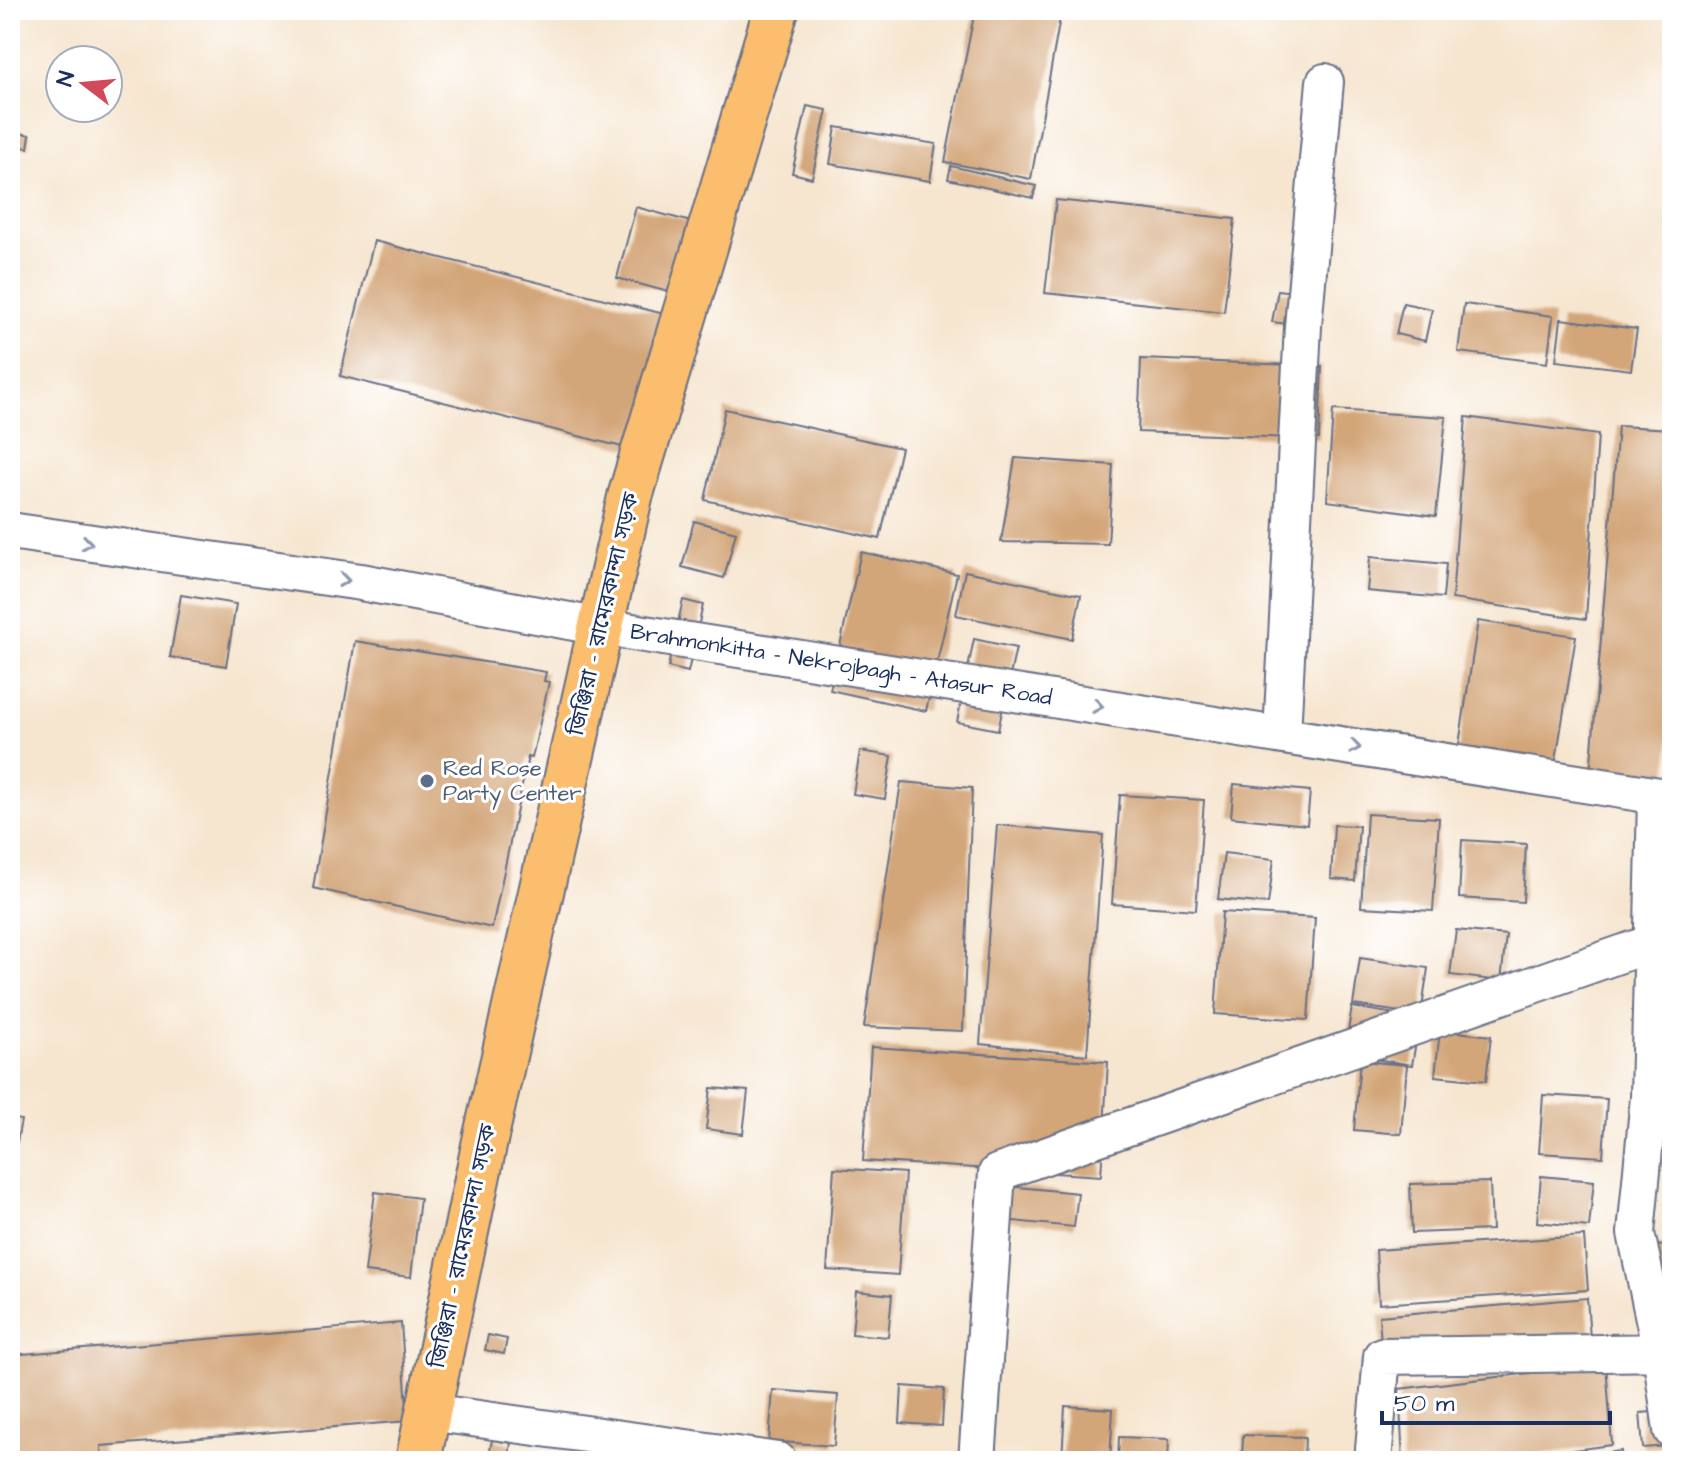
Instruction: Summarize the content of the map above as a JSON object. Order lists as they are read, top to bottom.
{
  "streets": {
    "main road": ["জিঞ্জিরা - রামেরকান্দা সড়ক"],
    "street": ["Brahmonkitta - Nekrojbagh - Atasur Road"]
  },
  "crossings": [
    ["জিঞ্জিরা - রামেরকান্দা সড়ক", "Brahmonkitta - Nekrojbagh - Atasur Road"]
  ],
  "one_way": ["Brahmonkitta - Nekrojbagh - Atasur Road"],
  "places": ["Red Rose Party Center"],
  "scale_bar": "50 m",
  "north": "left"
}
